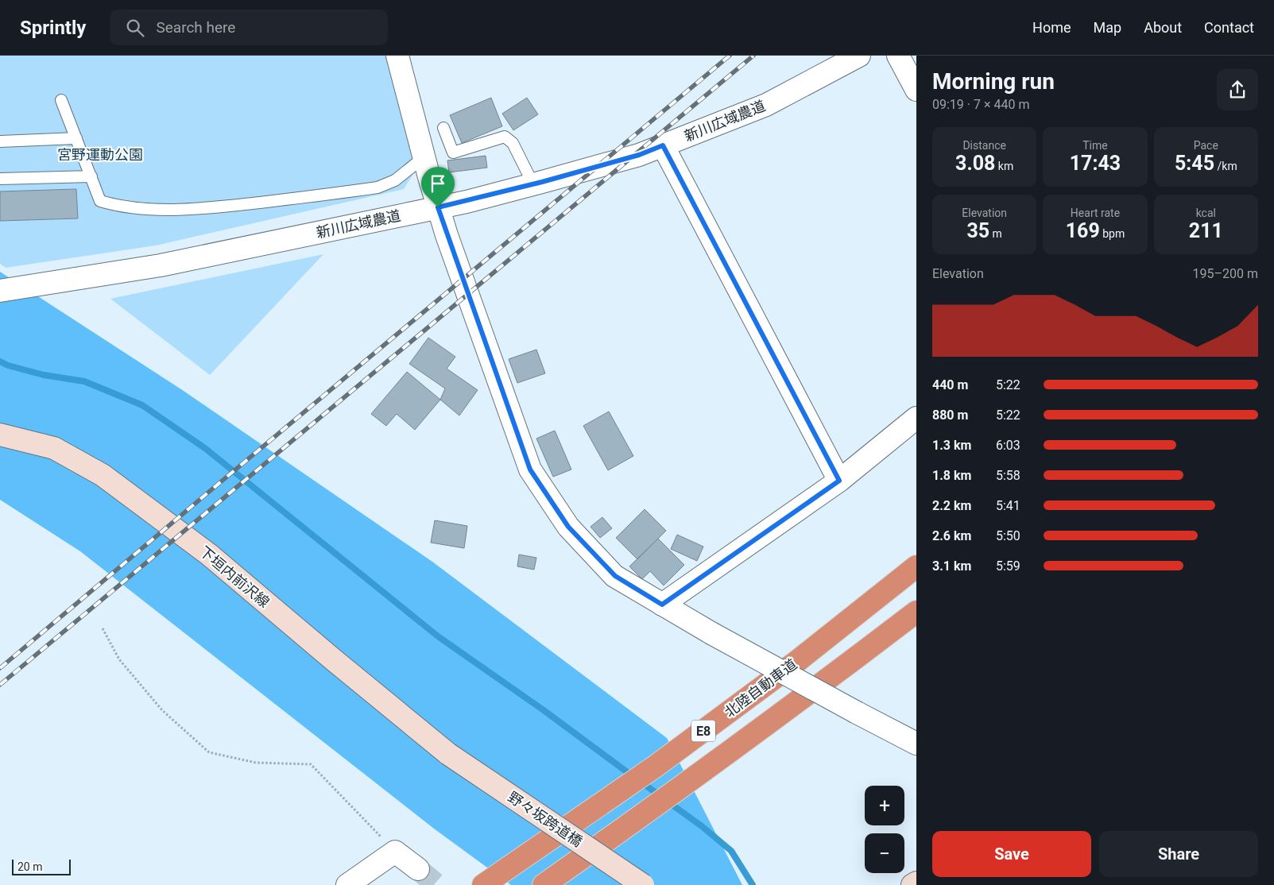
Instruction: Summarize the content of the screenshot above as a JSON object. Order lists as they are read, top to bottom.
{
  "streets": {
    "highway": ["北陸自動車道", "E8"],
    "main road": ["下垣内前沢線", "野々坂跨道橋"],
    "street": ["新川広域農道"]
  },
  "crossings": [
    ["下垣内前沢線", "野々坂跨道橋"]
  ],
  "parks": ["宮野運動公園"],
  "scale_bar": "20 m",
  "page": {
    "header": "Sprintly",
    "search": "Search here",
    "nav": [
      "Home",
      "Map",
      "About",
      "Contact"
    ],
    "heading": ["Morning run", "09:19 · 7 × 440 m"],
    "stats": [
      ["Distance", "3.08 km"],
      ["Time", "17:43"],
      ["Pace", "5:45 /km"],
      ["Elevation", "35 m"],
      ["Heart rate", "169 bpm"],
      ["kcal", "211"]
    ],
    "chart": ["Elevation", "195–200 m"],
    "list": [
      {
        "name": "440 m",
        "note": "5:22"
      },
      {
        "name": "880 m",
        "note": "5:22"
      },
      {
        "name": "1.3 km",
        "note": "6:03"
      },
      {
        "name": "1.8 km",
        "note": "5:58"
      },
      {
        "name": "2.2 km",
        "note": "5:41"
      },
      {
        "name": "2.6 km",
        "note": "5:50"
      },
      {
        "name": "3.1 km",
        "note": "5:59"
      }
    ],
    "map_buttons": ["+", "−"],
    "buttons": ["Save", "Share"],
    "scale": "20 m"
  }
}
